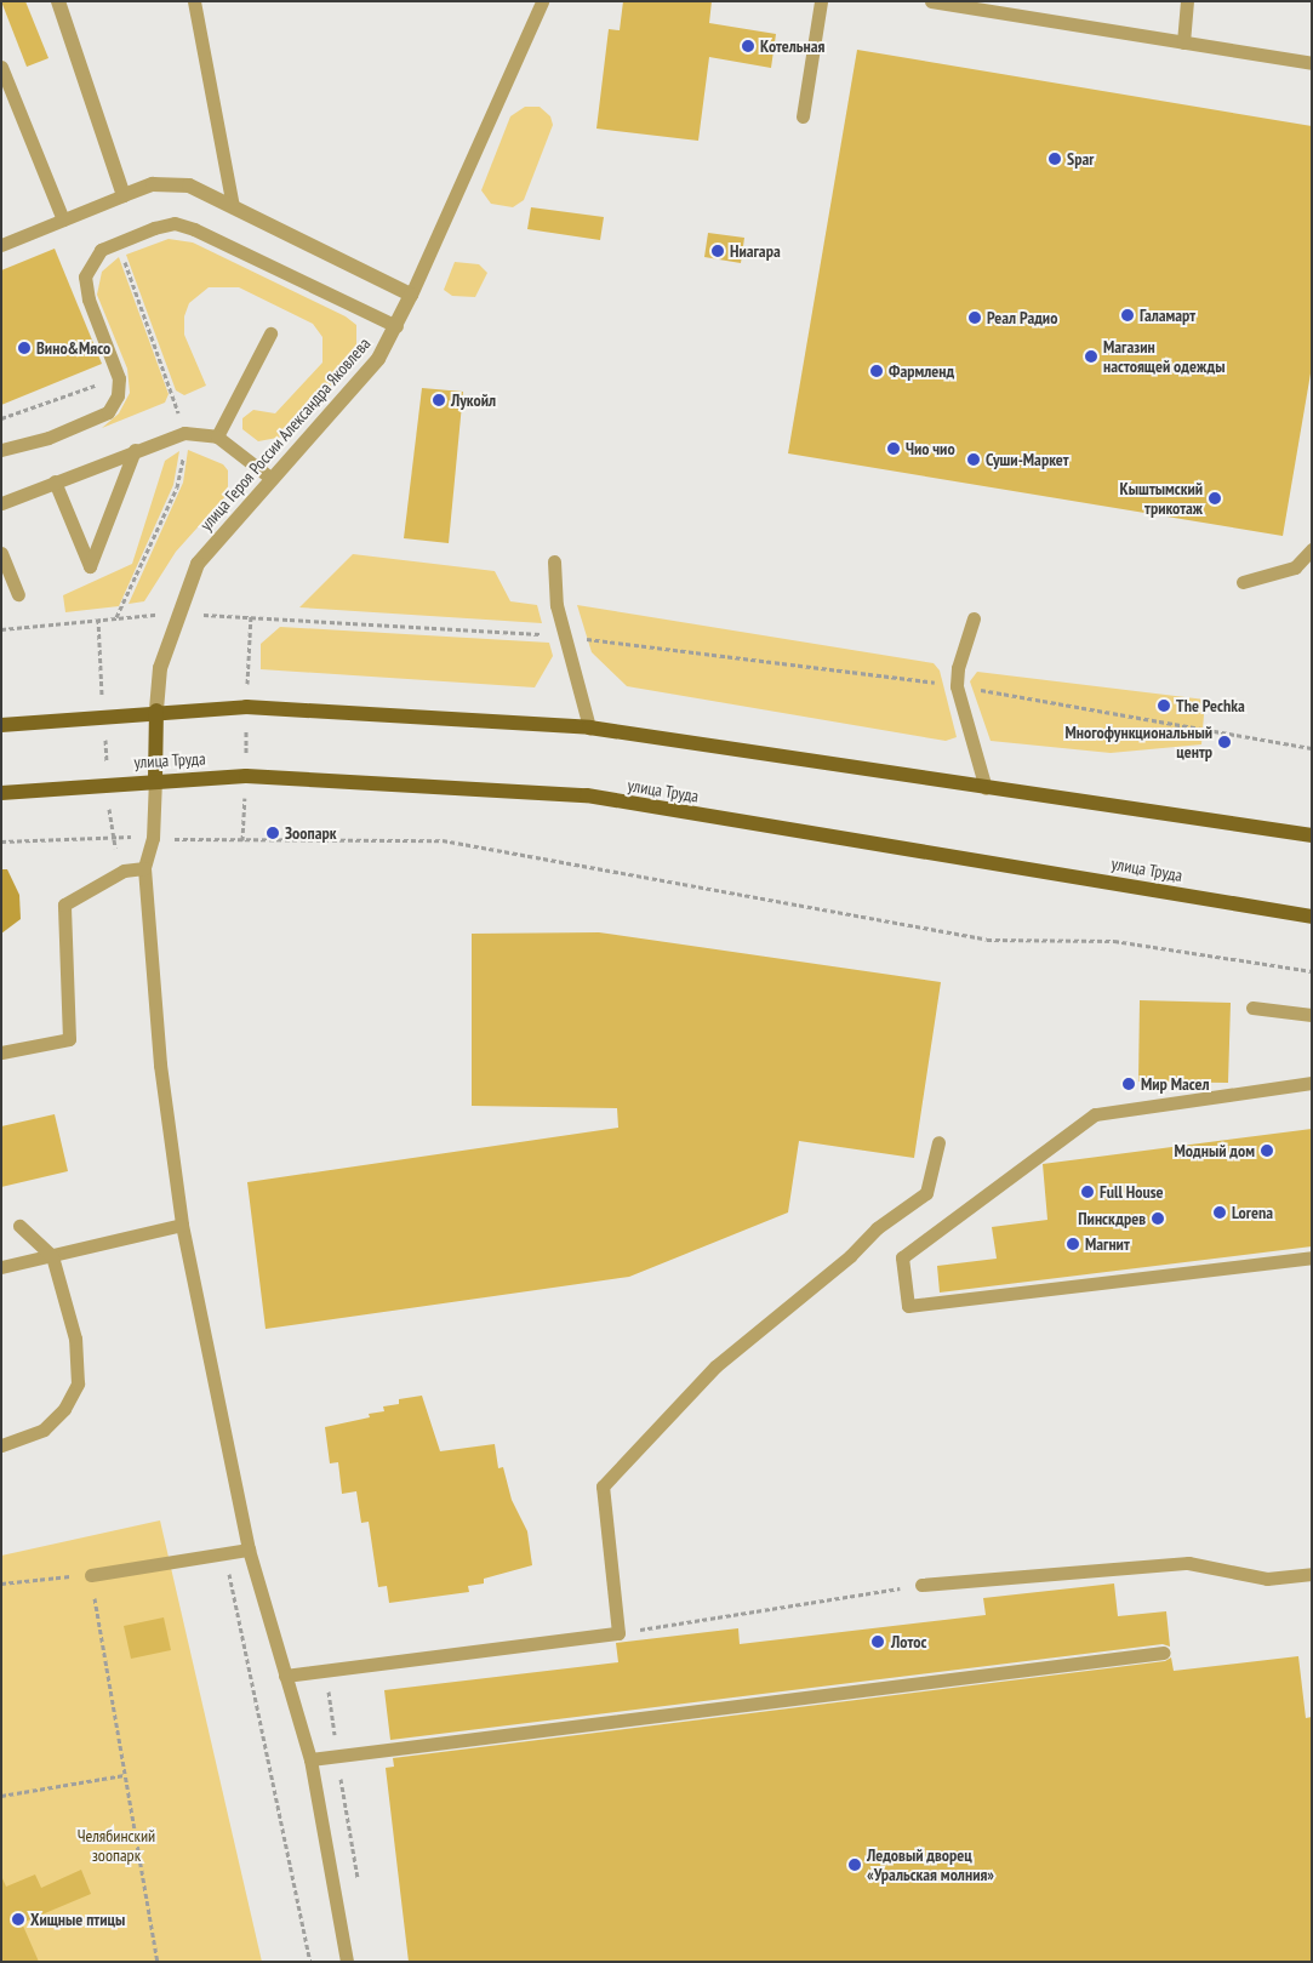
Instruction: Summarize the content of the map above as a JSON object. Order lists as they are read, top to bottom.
{
  "streets": {
    "main road": ["улица Труда"],
    "street": ["улица Героя России Александра Яковлева"]
  },
  "parks": ["Челябинский зоопарк"],
  "places": [
    "Котельная",
    "Spar",
    "Ниагара",
    "Галамарт",
    "Реал Радио",
    "Вино&Мясо",
    "Магазин настоящей одежды",
    "Фармленд",
    "Лукойл",
    "Чио чио",
    "Суши-Маркет",
    "Кыштымский трикотаж",
    "The Pechka",
    "Многофункциональный центр",
    "Зоопарк",
    "Мир Масел",
    "Модный дом",
    "Full House",
    "Lorena",
    "Пинскдрев",
    "Магнит",
    "Лотос",
    "Ледовый дворец «Уральская молния»",
    "Хищные птицы"
  ]
}
